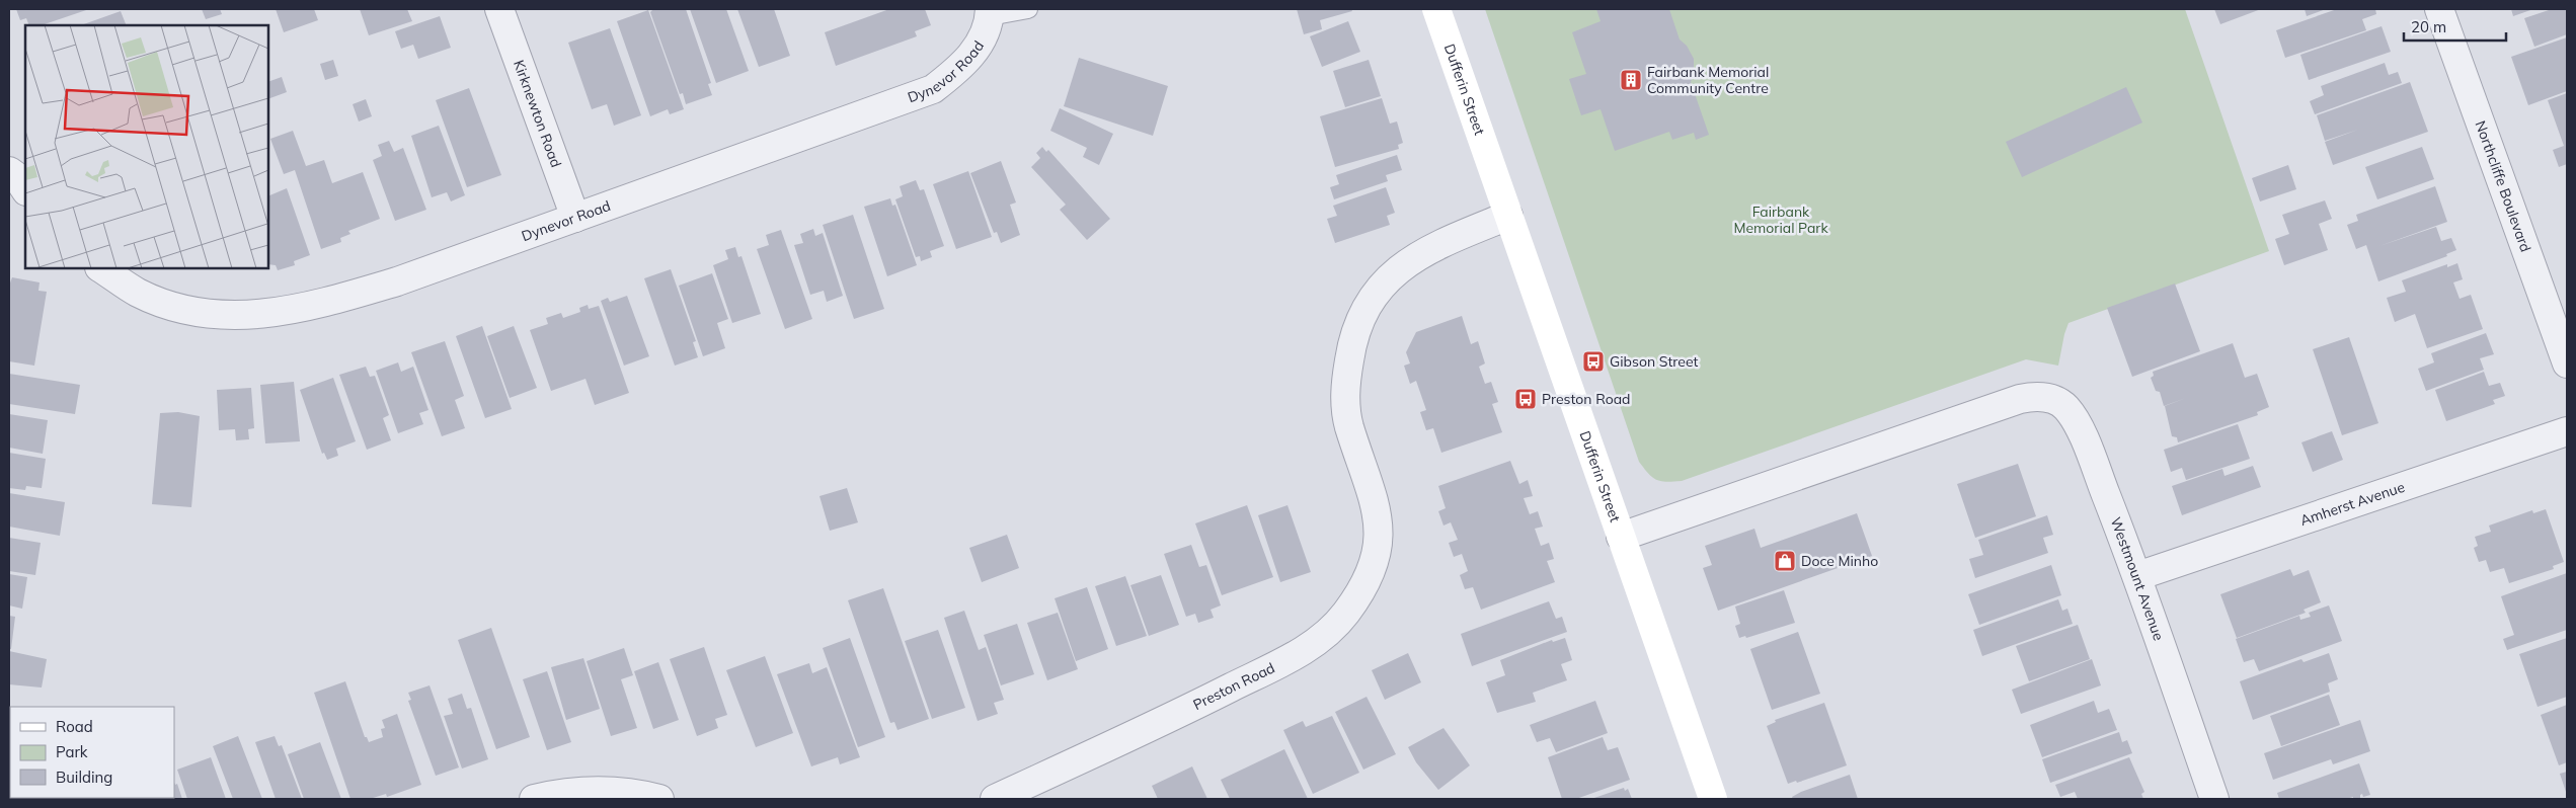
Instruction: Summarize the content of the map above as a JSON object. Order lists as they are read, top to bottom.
{
  "streets": {
    "main road": ["Dufferin Street"],
    "street": [
      "Dynevor Road",
      "Kirknewton Road",
      "Northcliffe Boulevard",
      "Amherst Avenue",
      "Westmount Avenue",
      "Preston Road"
    ]
  },
  "crossings": [
    ["Dynevor Road", "Kirknewton Road"],
    ["Dufferin Street", "Westmount Avenue"],
    ["Dufferin Street", "Preston Road"],
    ["Amherst Avenue", "Westmount Avenue"]
  ],
  "parks": ["Fairbank Memorial Park"],
  "places": {
    "building": ["Fairbank Memorial Community Centre"],
    "bus stop": ["Gibson Street", "Preston Road"],
    "shop": ["Doce Minho"]
  },
  "legend": ["Road", "Park", "Building"],
  "scale_bar": "20 m"
}
